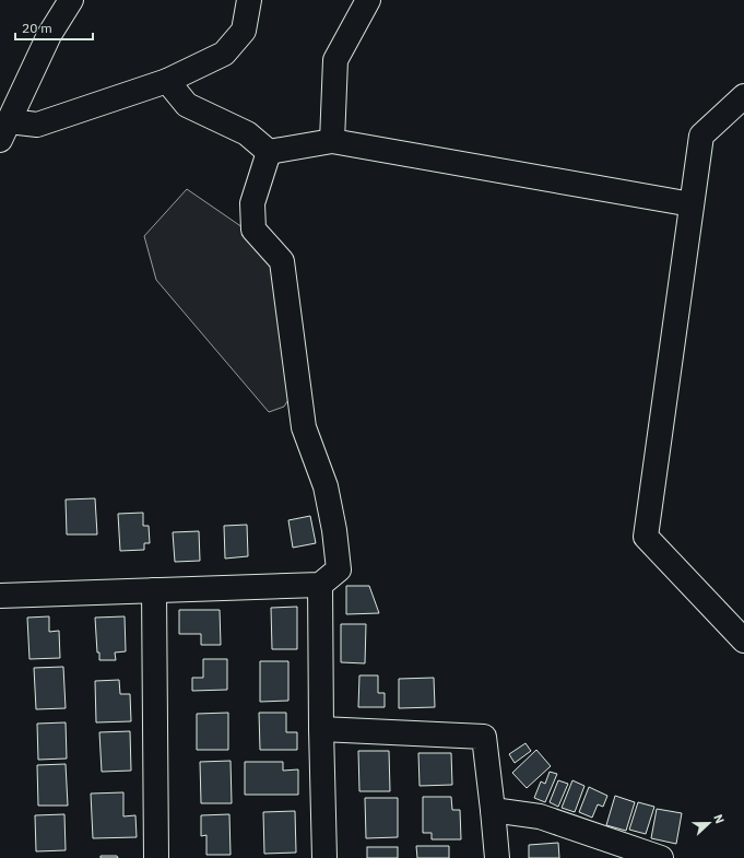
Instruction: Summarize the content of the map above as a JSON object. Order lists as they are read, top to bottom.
{
  "scale_bar": "20 m",
  "north": "right"
}
